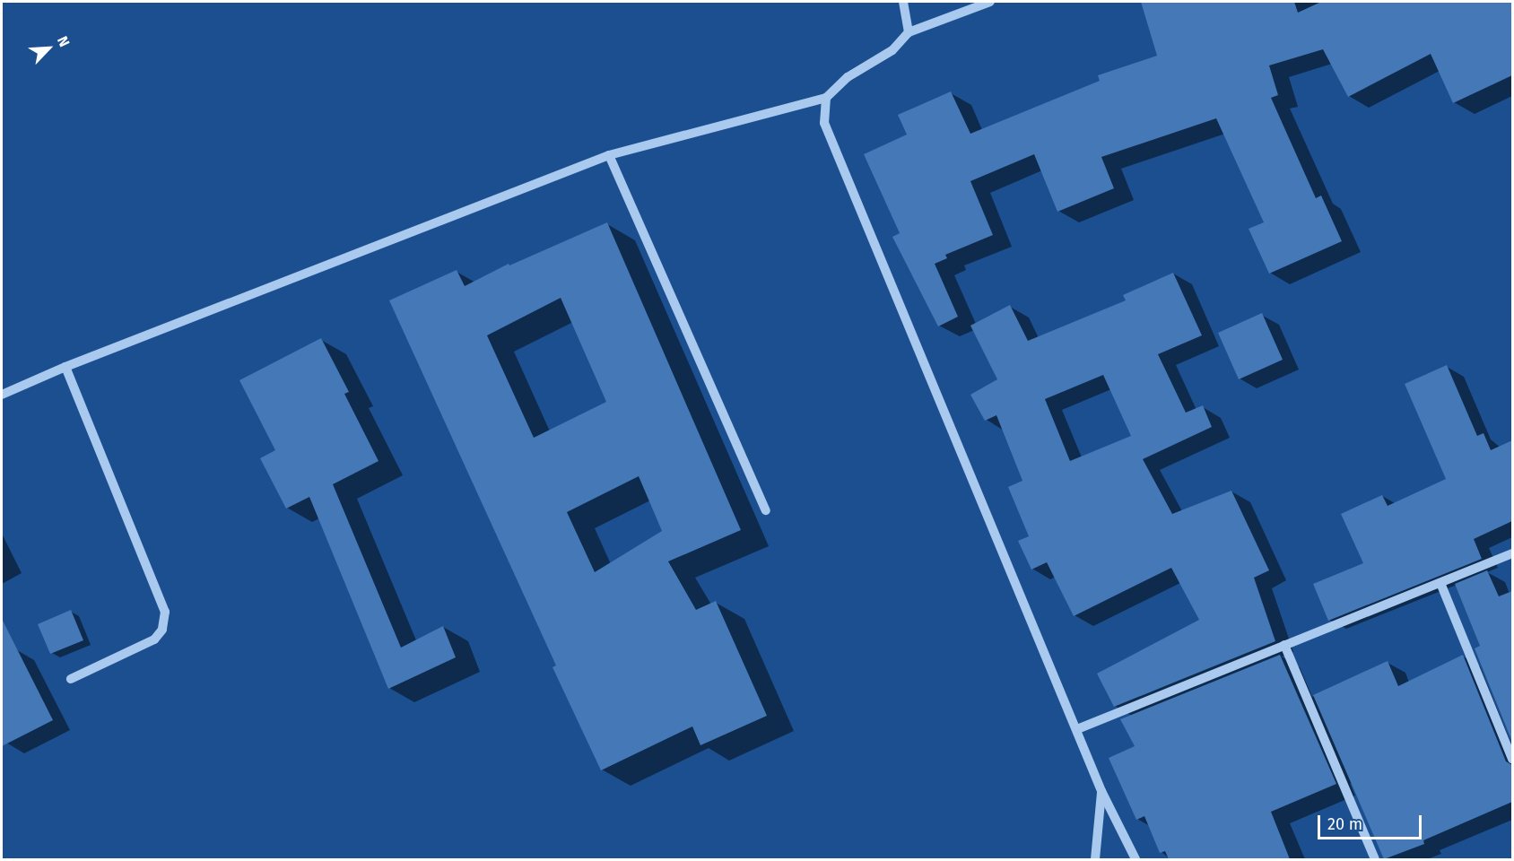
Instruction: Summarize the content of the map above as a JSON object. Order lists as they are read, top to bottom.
{
  "scale_bar": "20 m",
  "north": "top right"
}
